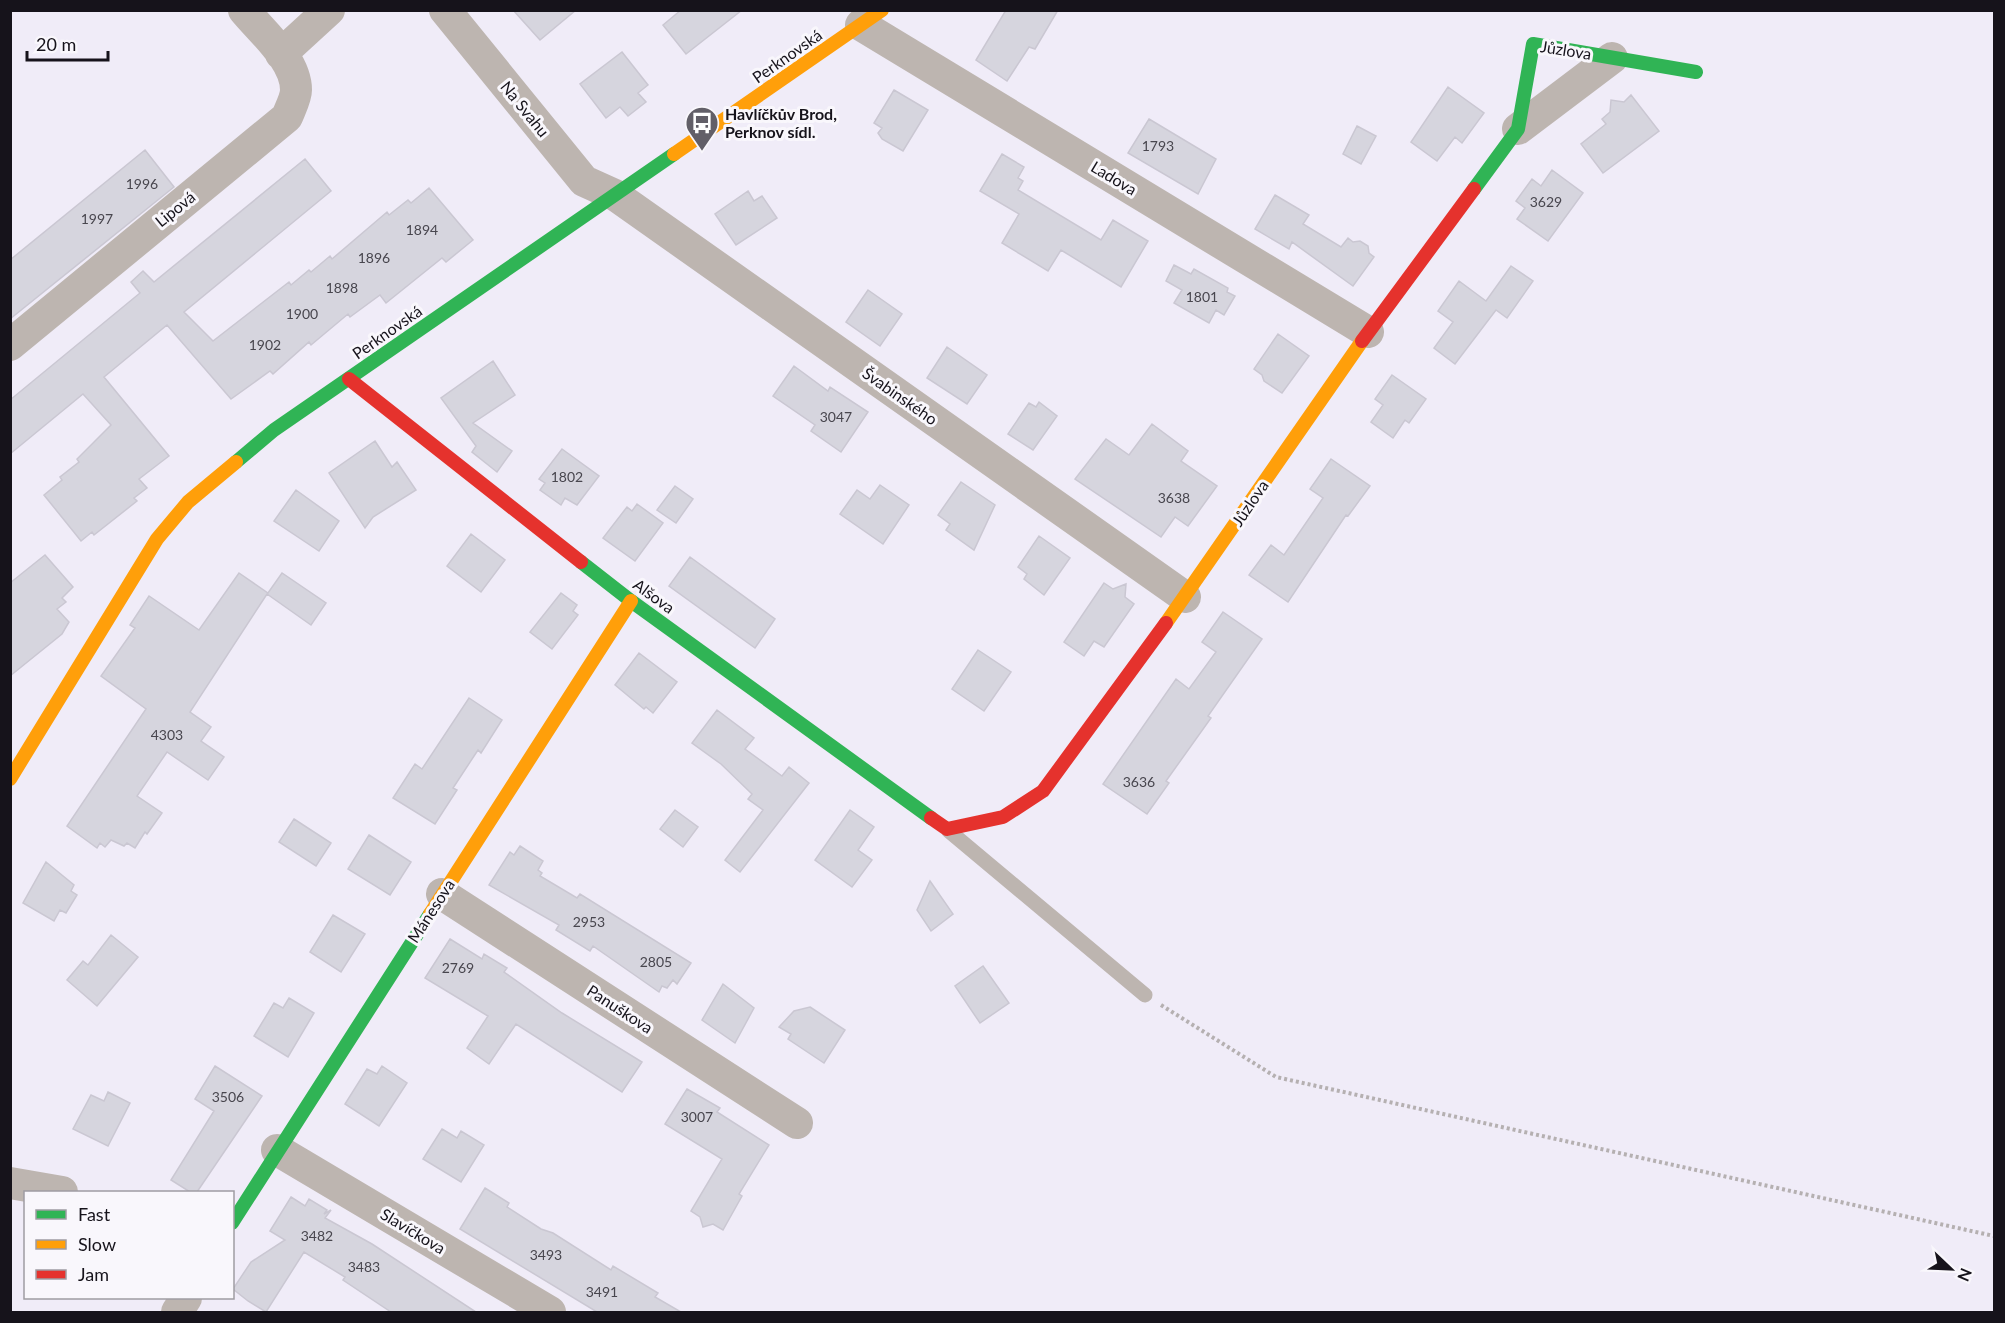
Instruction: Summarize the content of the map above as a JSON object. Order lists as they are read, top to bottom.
{
  "streets": {
    "street": [
      "Jůzlova",
      "Perknovská",
      "Na Svahu",
      "Ladova",
      "Lipová",
      "Švabinského",
      "Alšova",
      "Mánesova",
      "Panuškova",
      "Slavíčkova"
    ]
  },
  "crossings": [
    ["Jůzlova", "Ladova"],
    ["Jůzlova", "Švabinského"],
    ["Jůzlova", "Alšova"],
    ["Perknovská", "Na Svahu"],
    ["Perknovská", "Ladova"],
    ["Perknovská", "Švabinského"],
    ["Perknovská", "Alšova"],
    ["Na Svahu", "Švabinského"],
    ["Alšova", "Mánesova"],
    ["Mánesova", "Panuškova"],
    ["Mánesova", "Slavíčkova"]
  ],
  "places": {
    "bus stop": ["Havlíčkův Brod, Perknov sídl."]
  },
  "house_numbers": [
    "1793",
    "1996",
    "3629",
    "1997",
    "1894",
    "1896",
    "1898",
    "1801",
    "1900",
    "1902",
    "3047",
    "1802",
    "3638",
    "4303",
    "3636",
    "2953",
    "2805",
    "2769",
    "3506",
    "3007",
    "3482",
    "3493",
    "3483",
    "3491"
  ],
  "legend": ["Fast", "Slow", "Jam"],
  "scale_bar": "20 m",
  "north": "bottom right"
}
